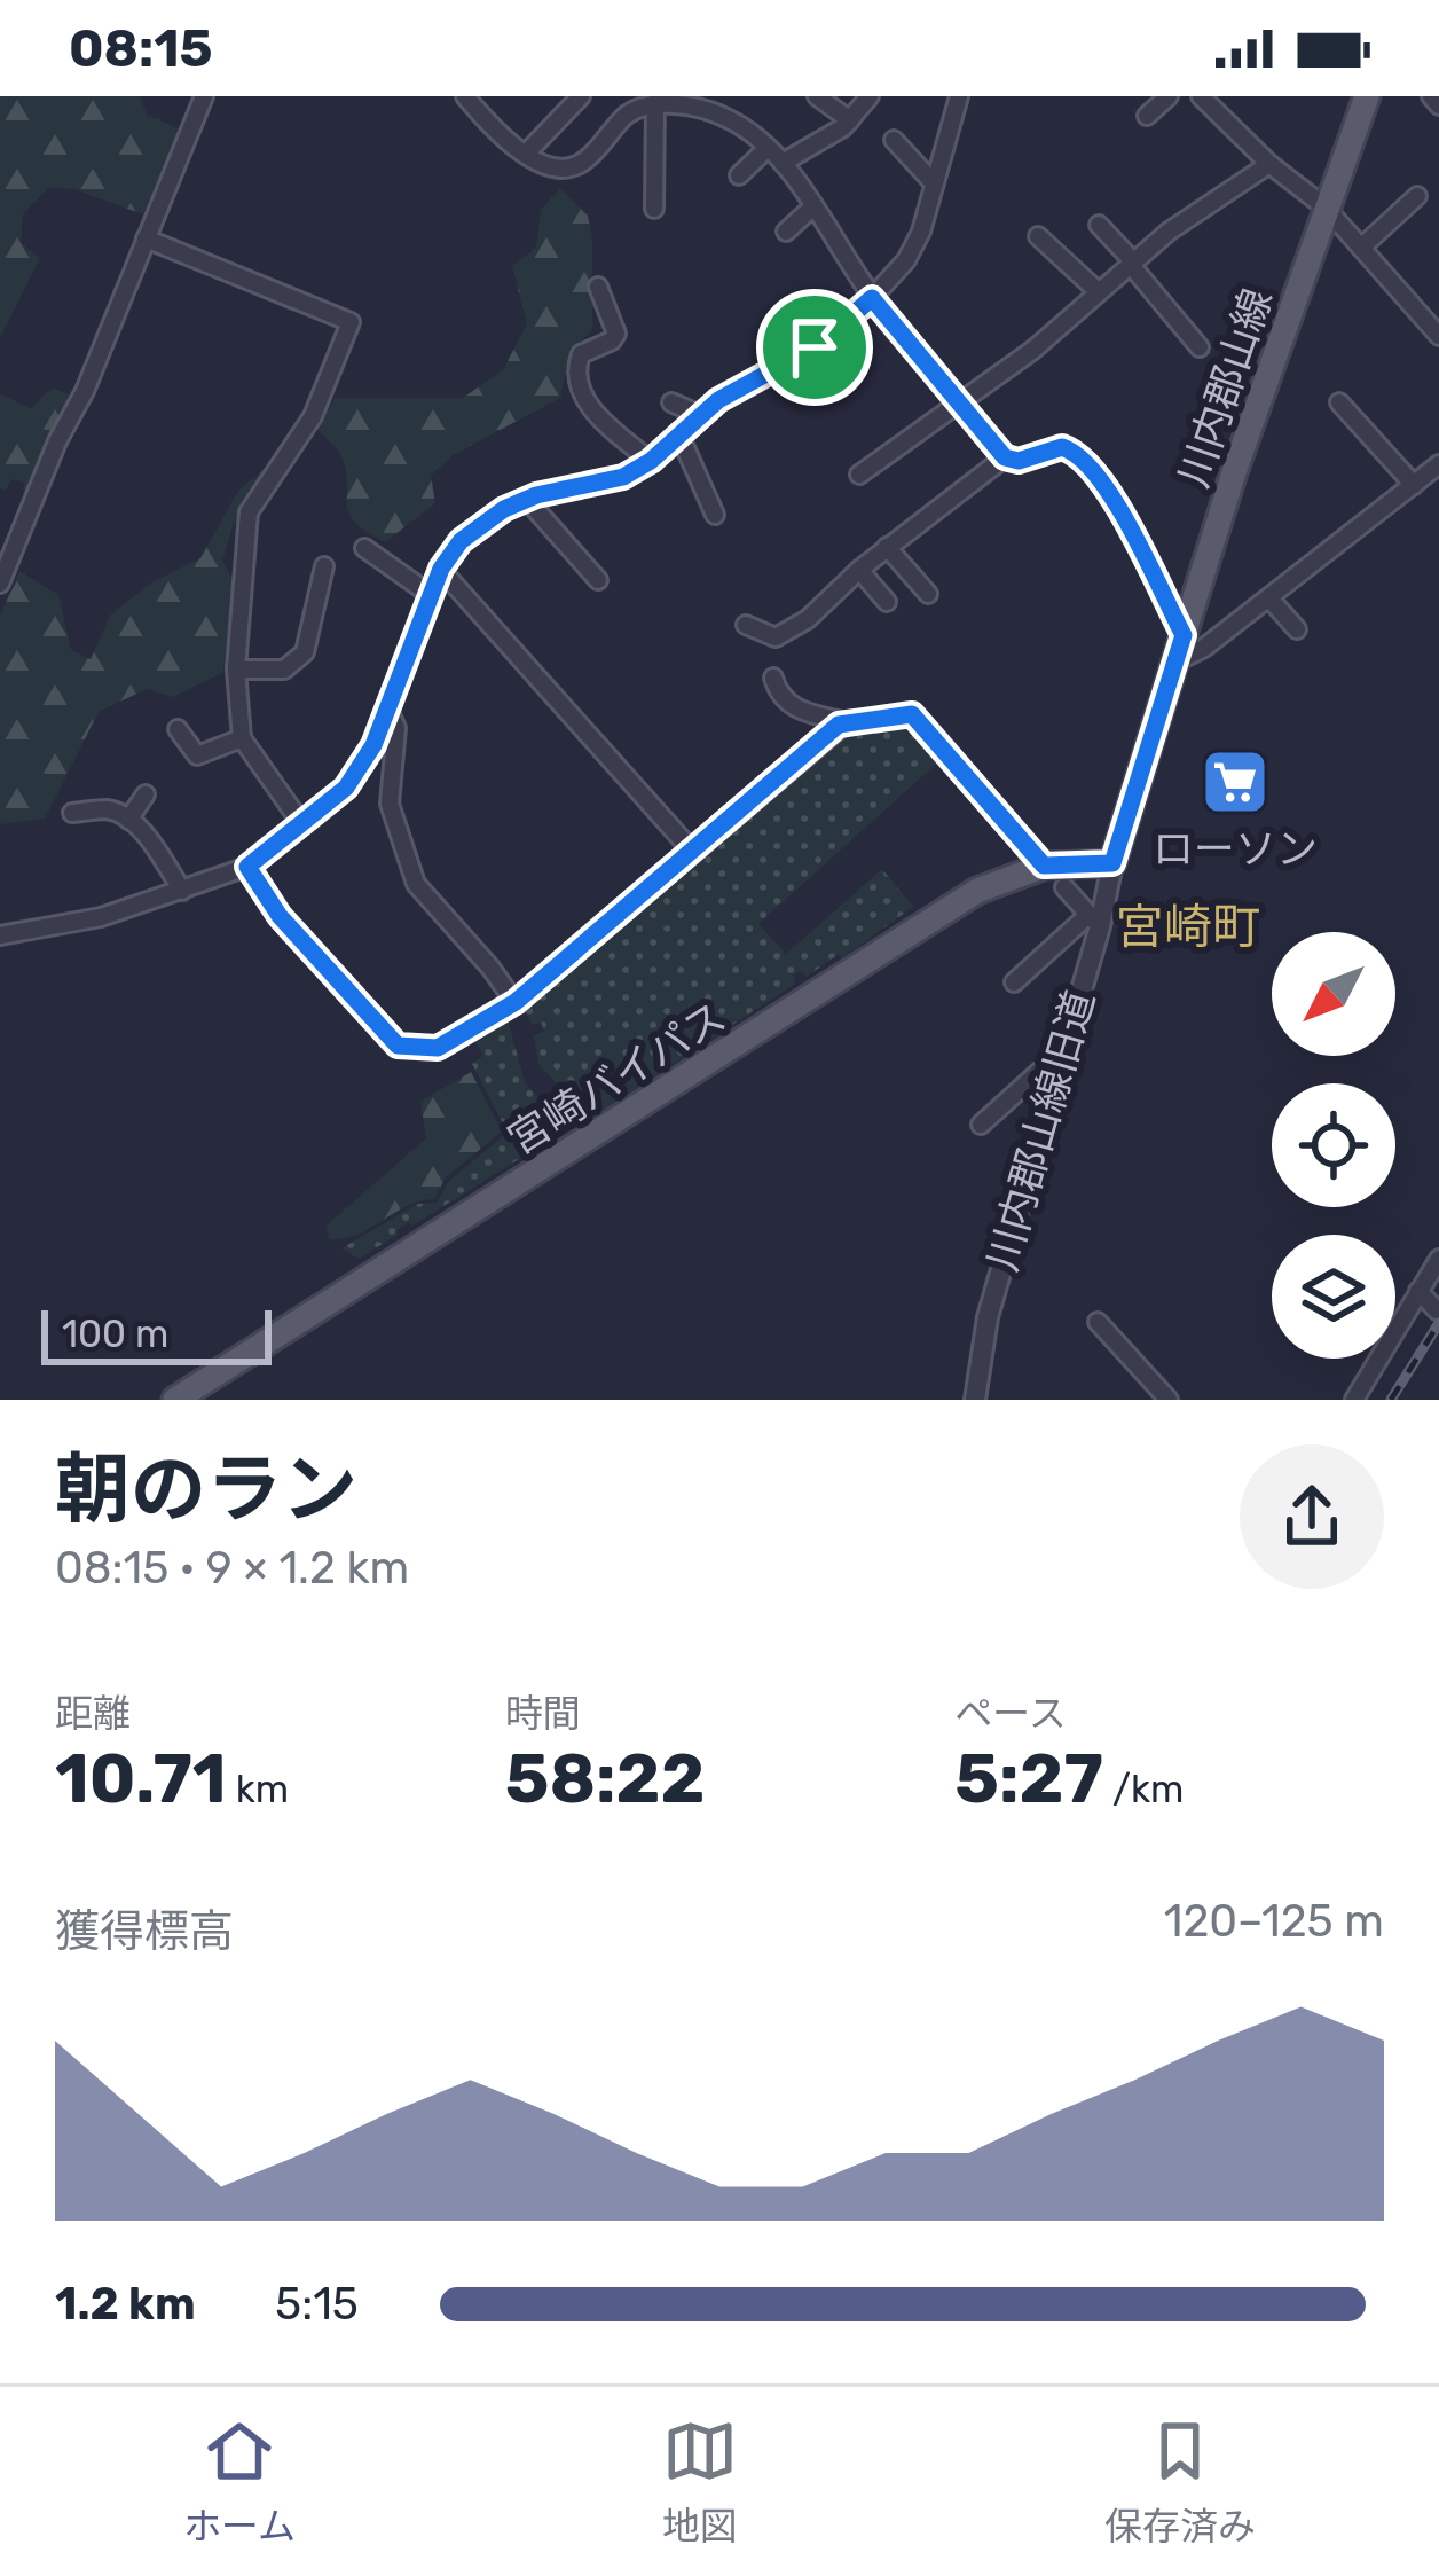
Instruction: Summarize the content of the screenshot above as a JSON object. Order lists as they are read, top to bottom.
{
  "streets": {
    "main road": ["川内郡山線", "宮崎バイパス"],
    "street": ["川内郡山線旧道"]
  },
  "crossings": [
    ["川内郡山線", "宮崎バイパス"],
    ["川内郡山線", "川内郡山線旧道"],
    ["宮崎バイパス", "川内郡山線旧道"]
  ],
  "districts": ["宮崎町"],
  "places": {
    "supermarket": ["ローソン"]
  },
  "scale_bar": "100 m",
  "north": "bottom left",
  "page": {
    "status": "08:15",
    "scale": "100 m",
    "heading": ["朝のラン", "08:15 · 9 × 1.2 km"],
    "stats": [
      ["距離", "10.71 km"],
      ["時間", "58:22"],
      ["ペース", "5:27 /km"]
    ],
    "chart": ["獲得標高", "120–125 m"],
    "list": [
      {
        "name": "1.2 km",
        "note": "5:15"
      }
    ],
    "tabs": ["ホーム", "地図", "保存済み"]
  }
}
